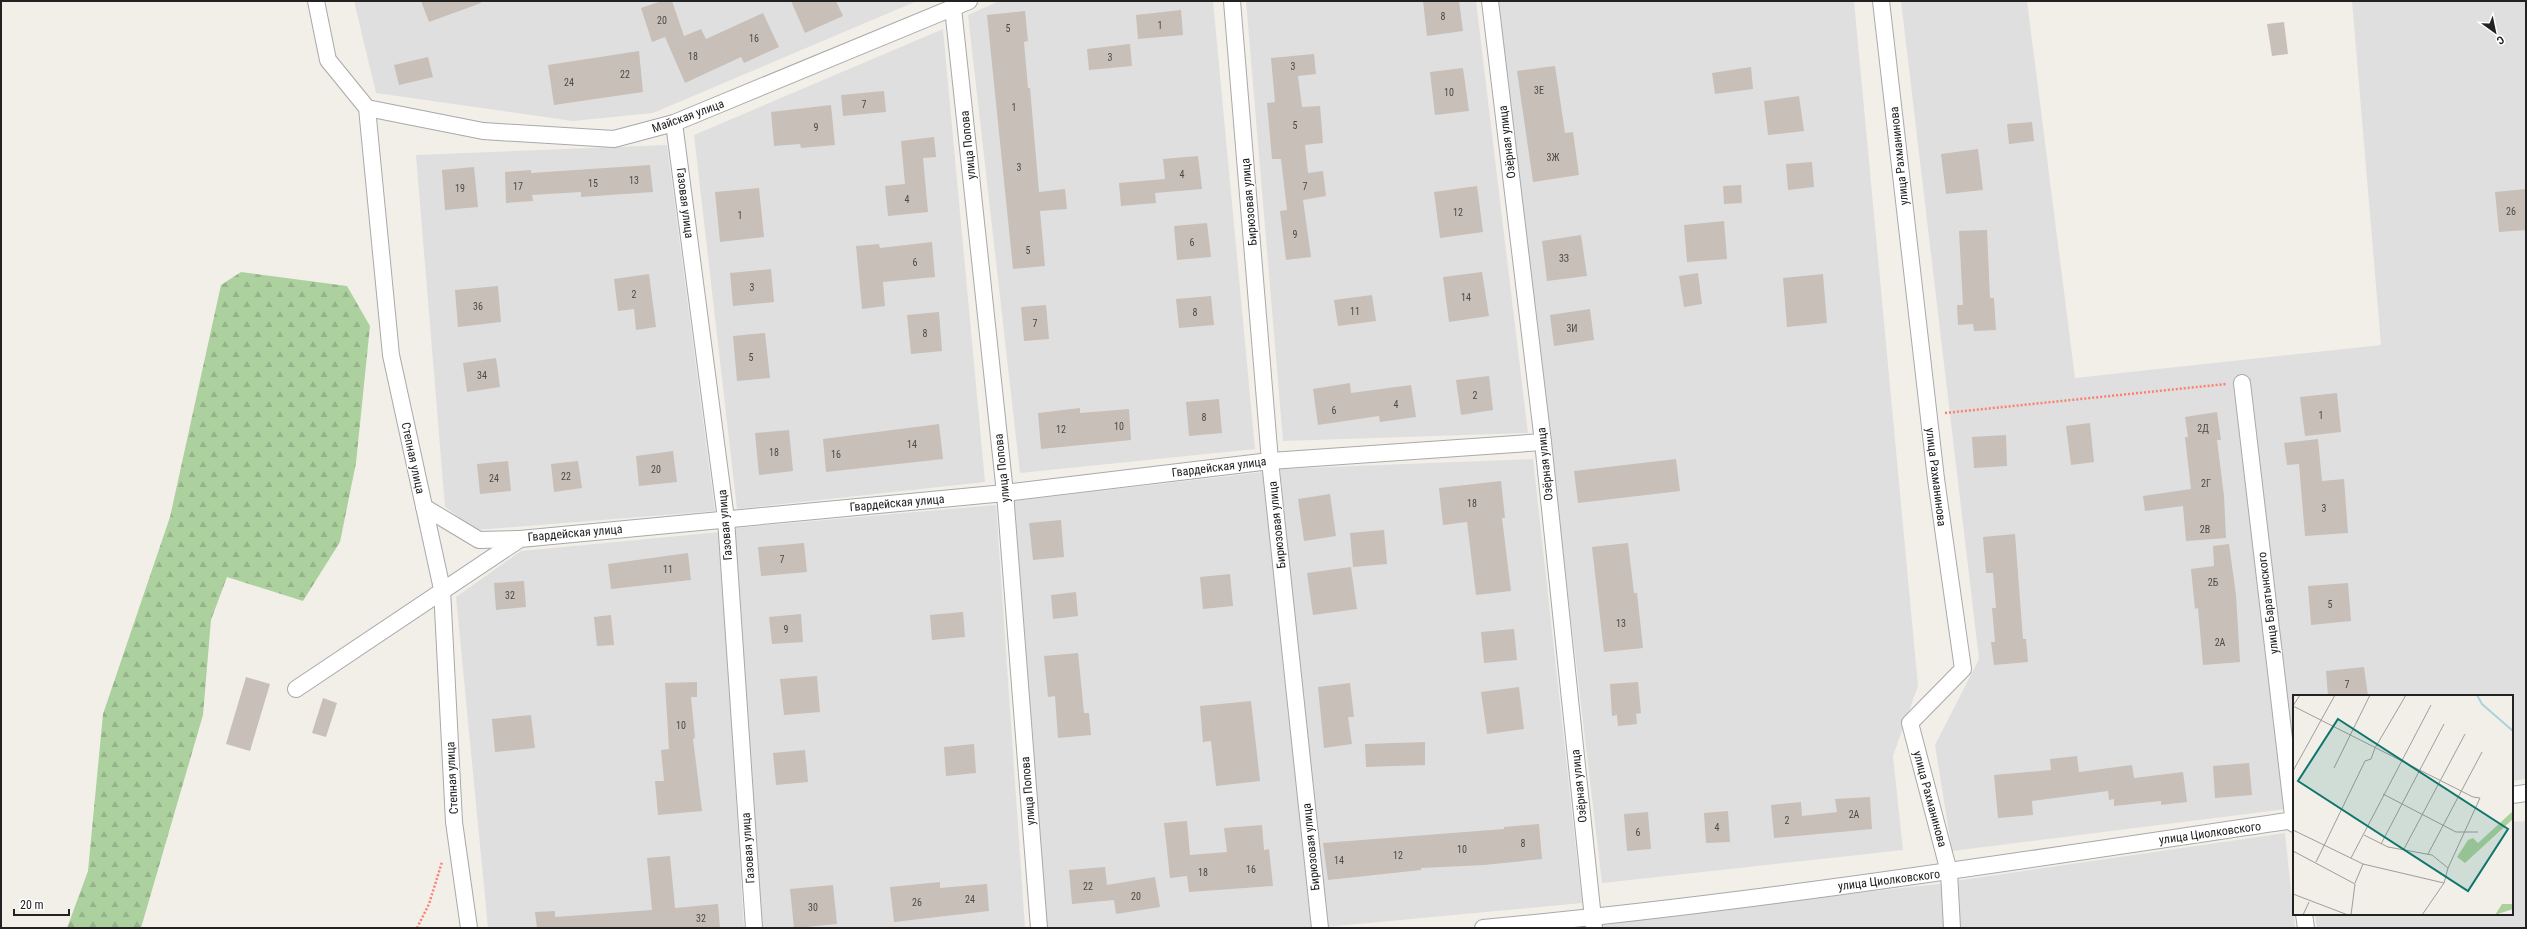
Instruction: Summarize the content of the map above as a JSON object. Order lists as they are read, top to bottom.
{
  "streets": {
    "street": [
      "Майская улица",
      "Озёрная улица",
      "улица Попова",
      "улица Рахманинова",
      "Бирюзовая улица",
      "Газовая улица",
      "Степная улица",
      "Гвардейская улица",
      "улица Баратынского",
      "улица Циолковского"
    ]
  },
  "crossings": [
    ["Майская улица", "улица Попова"],
    ["Майская улица", "Газовая улица"],
    ["Майская улица", "Степная улица"],
    ["Озёрная улица", "Гвардейская улица"],
    ["Озёрная улица", "улица Циолковского"],
    ["улица Попова", "Гвардейская улица"],
    ["улица Рахманинова", "улица Циолковского"],
    ["Бирюзовая улица", "Гвардейская улица"],
    ["Газовая улица", "Гвардейская улица"],
    ["Степная улица", "Гвардейская улица"]
  ],
  "house_numbers": [
    "8",
    "20",
    "1",
    "5",
    "16",
    "18",
    "3",
    "3",
    "22",
    "24",
    "3Е",
    "10",
    "7",
    "1",
    "5",
    "9",
    "3Ж",
    "3",
    "4",
    "13",
    "15",
    "17",
    "7",
    "19",
    "4",
    "26",
    "12",
    "1",
    "9",
    "6",
    "5",
    "3З",
    "6",
    "3",
    "2",
    "14",
    "36",
    "11",
    "8",
    "7",
    "3И",
    "8",
    "5",
    "34",
    "2",
    "4",
    "6",
    "1",
    "8",
    "10",
    "2Д",
    "12",
    "14",
    "18",
    "16",
    "20",
    "22",
    "24",
    "2Г",
    "18",
    "3",
    "2В",
    "7",
    "11",
    "2Б",
    "32",
    "5",
    "13",
    "9",
    "2А",
    "7",
    "10",
    "2А",
    "2",
    "4",
    "6",
    "8",
    "10",
    "12",
    "14",
    "16",
    "18",
    "22",
    "20",
    "24",
    "26",
    "30",
    "32"
  ],
  "scale_bar": "20 m",
  "north": "bottom right"
}
